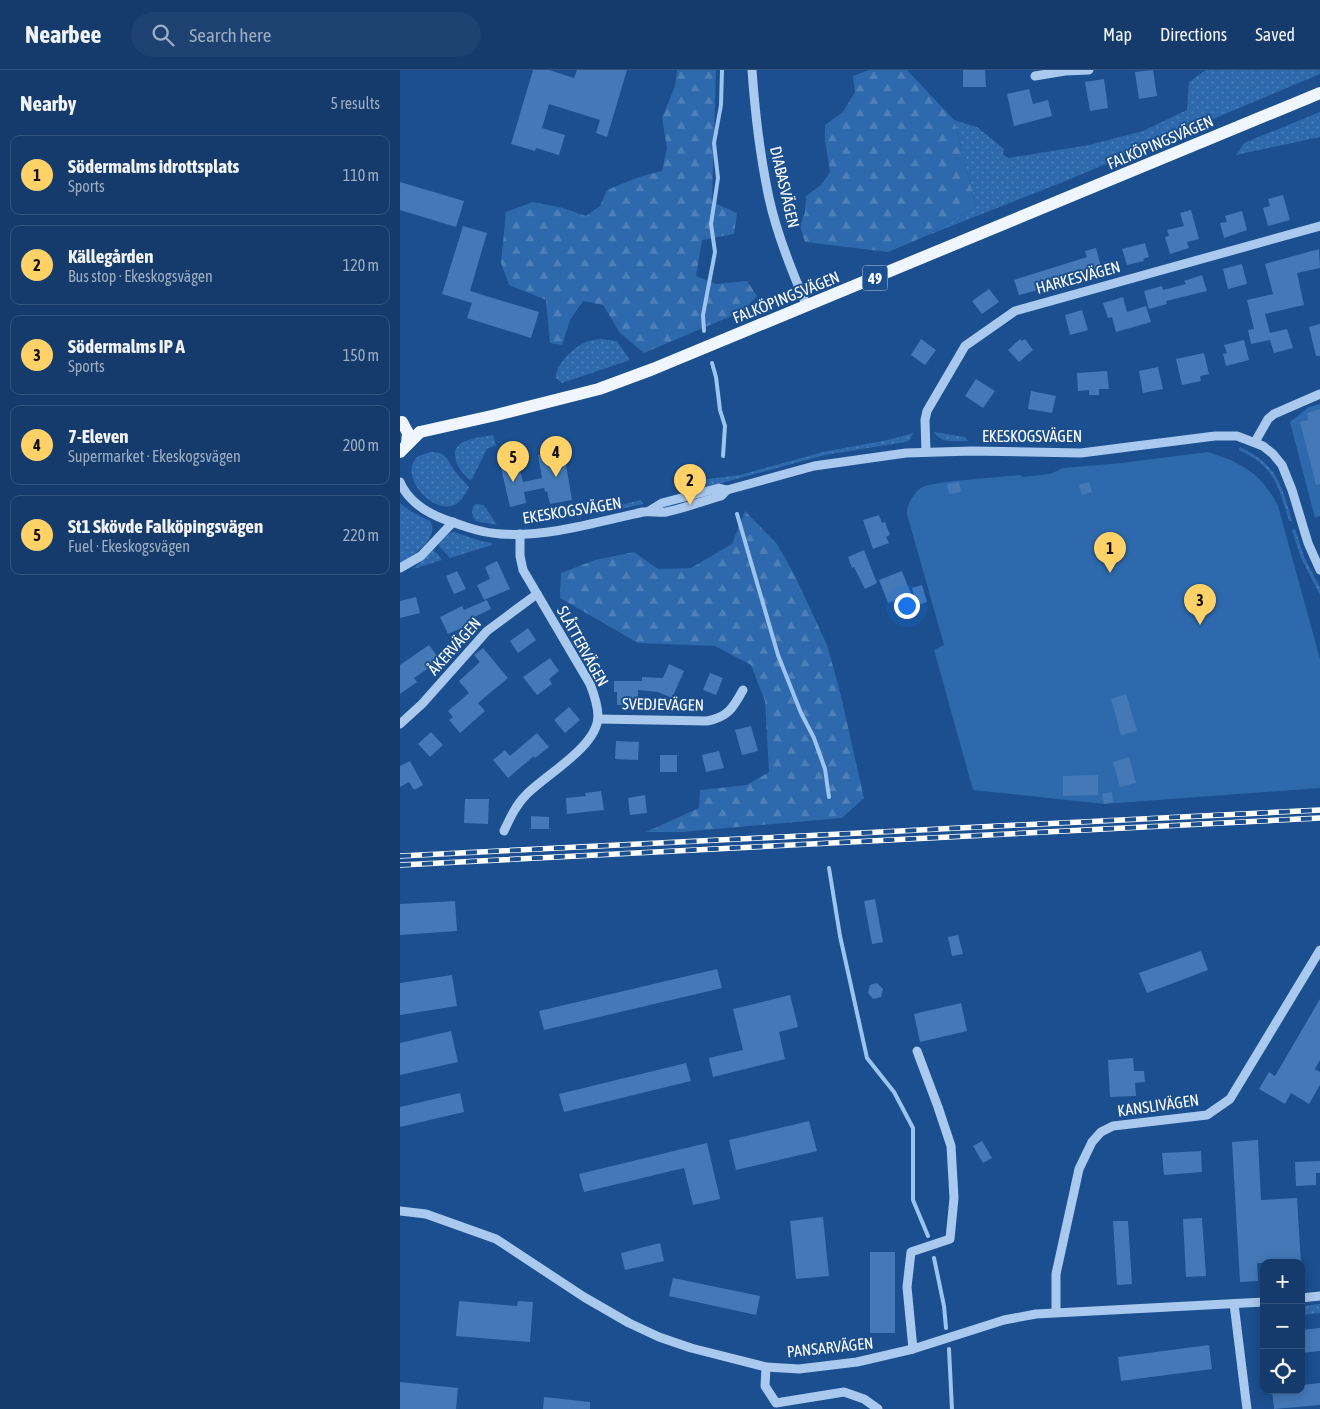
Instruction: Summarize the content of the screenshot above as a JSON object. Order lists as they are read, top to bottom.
{
  "streets": {
    "main road": ["FALKÖPINGSVÄGEN", "49"],
    "street": [
      "DIABASVÄGEN",
      "HARKESVÄGEN",
      "EKESKOGSVÄGEN",
      "ÅKERVÄGEN",
      "SLÅTTERVÄGEN",
      "SVEDJEVÄGEN",
      "KANSLIVÄGEN",
      "PANSARVÄGEN"
    ]
  },
  "crossings": [
    ["FALKÖPINGSVÄGEN", "DIABASVÄGEN"],
    ["HARKESVÄGEN", "EKESKOGSVÄGEN"],
    ["EKESKOGSVÄGEN", "SLÅTTERVÄGEN"],
    ["ÅKERVÄGEN", "SLÅTTERVÄGEN"],
    ["SLÅTTERVÄGEN", "SVEDJEVÄGEN"],
    ["KANSLIVÄGEN", "PANSARVÄGEN"]
  ],
  "page": {
    "header": "Nearbee",
    "search": "Search here",
    "nav": ["Map", "Directions", "Saved"],
    "heading": ["Nearby", "5 results"],
    "list": [
      {
        "mark": "1",
        "name": "Södermalms idrottsplats",
        "note": "Sports",
        "value": "110 m"
      },
      {
        "mark": "2",
        "name": "Källegården",
        "note": "Bus stop · Ekeskogsvägen",
        "value": "120 m"
      },
      {
        "mark": "3",
        "name": "Södermalms IP A",
        "note": "Sports",
        "value": "150 m"
      },
      {
        "mark": "4",
        "name": "7-Eleven",
        "note": "Supermarket · Ekeskogsvägen",
        "value": "200 m"
      },
      {
        "mark": "5",
        "name": "St1 Skövde Falköpingsvägen",
        "note": "Fuel · Ekeskogsvägen",
        "value": "220 m"
      }
    ],
    "pins": [
      "4",
      "5",
      "2",
      "1",
      "3"
    ],
    "map_buttons": ["+", "−"]
  }
}
